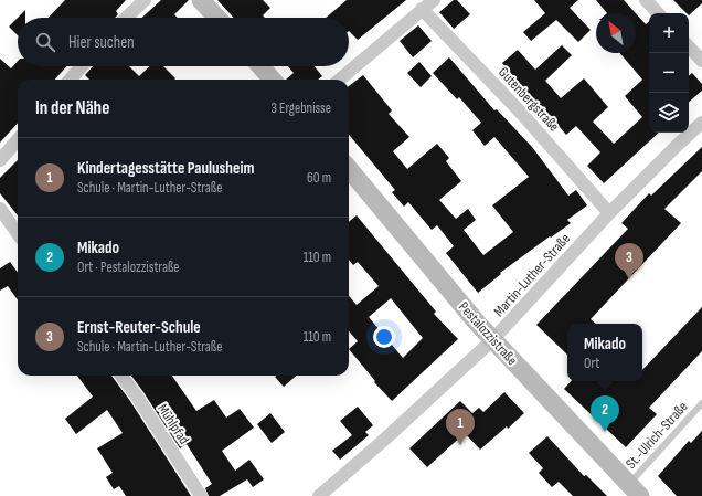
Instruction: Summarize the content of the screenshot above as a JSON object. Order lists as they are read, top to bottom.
{
  "streets": {
    "main road": ["Pestalozzistraße"],
    "street": ["Gutenbergstraße", "Martin-Luther-Straße", "Mühlpfad"],
    "lane": ["St.-Ulrich-Straße"]
  },
  "crossings": [
    ["Gutenbergstraße", "Martin-Luther-Straße"],
    ["Martin-Luther-Straße", "Pestalozzistraße"],
    ["Pestalozzistraße", "St.-Ulrich-Straße"]
  ],
  "north": "top left",
  "page": {
    "map_buttons": ["+", "−"],
    "search": "Hier suchen",
    "heading": ["In der Nähe", "3 Ergebnisse"],
    "list": [
      {
        "mark": "1",
        "name": "Kindertagesstätte Paulusheim",
        "note": "Schule · Martin-Luther-Straße",
        "value": "60 m"
      },
      {
        "mark": "2",
        "name": "Mikado",
        "note": "Ort · Pestalozzistraße",
        "value": "110 m"
      },
      {
        "mark": "3",
        "name": "Ernst-Reuter-Schule",
        "note": "Schule · Martin-Luther-Straße",
        "value": "110 m"
      }
    ],
    "pins": ["3", "2", "1"],
    "popup": ["Mikado", "Ort"]
  }
}
